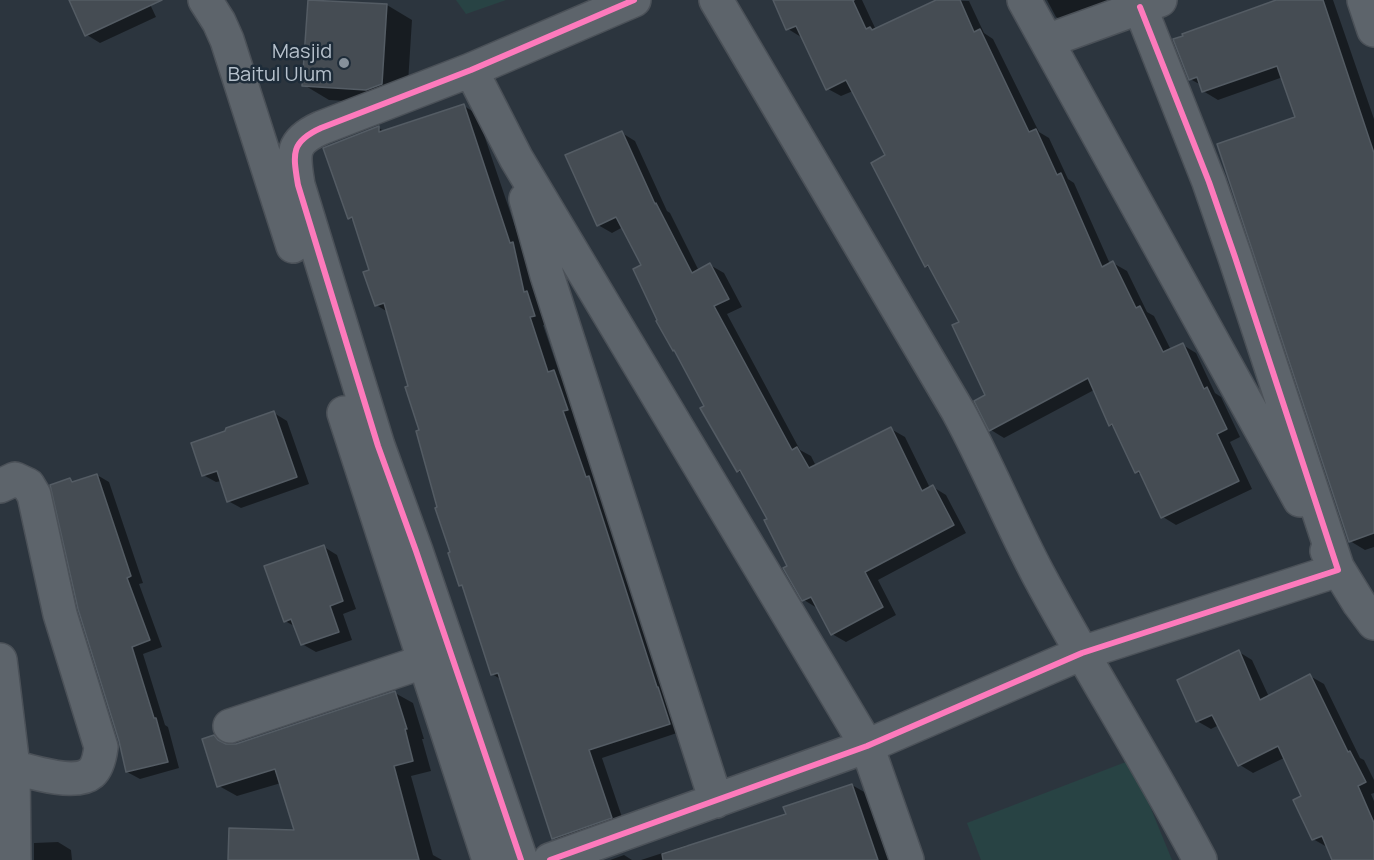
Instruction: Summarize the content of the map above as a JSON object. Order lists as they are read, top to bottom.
{
  "places": ["Masjid Baitul Ulum"]
}
